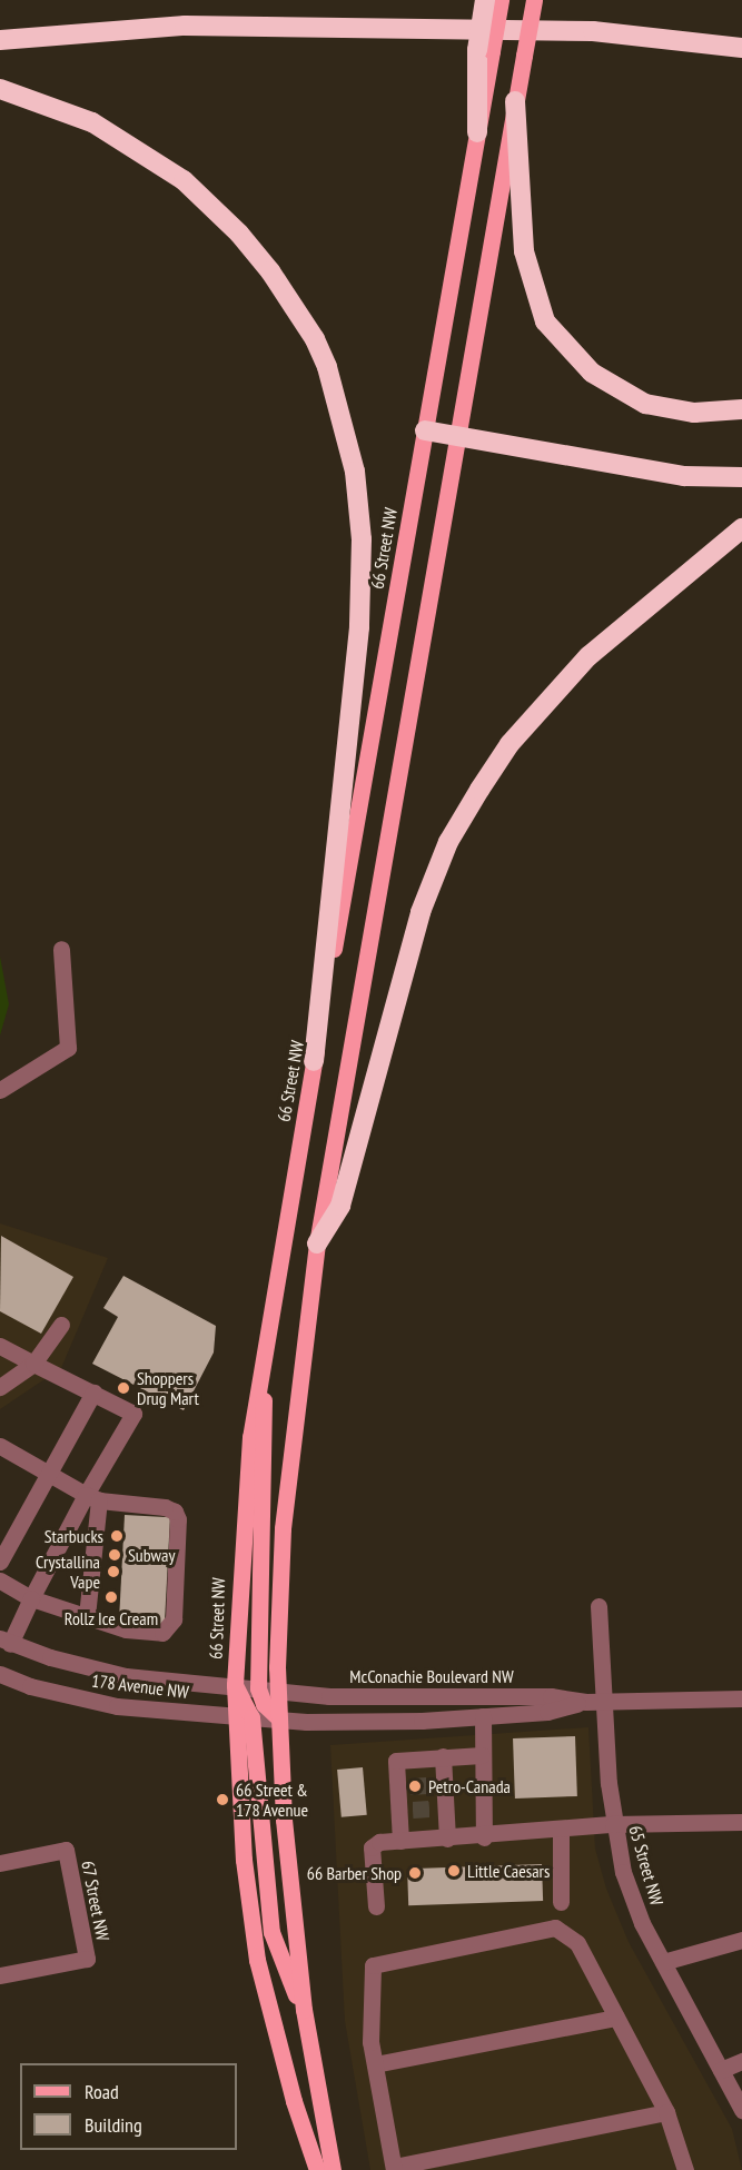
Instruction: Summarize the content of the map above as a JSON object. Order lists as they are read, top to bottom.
{
  "streets": {
    "main road": ["66 Street NW"],
    "street": [
      "McConachie Boulevard NW",
      "178 Avenue NW",
      "65 Street NW",
      "67 Street NW"
    ]
  },
  "crossings": [
    ["66 Street NW", "178 Avenue NW"],
    ["McConachie Boulevard NW", "178 Avenue NW"],
    ["McConachie Boulevard NW", "65 Street NW"]
  ],
  "places": [
    "Shoppers Drug Mart",
    "Starbucks",
    "Subway",
    "Crystallina Vape",
    "Rollz Ice Cream",
    "Petro-Canada",
    "66 Street & 178 Avenue",
    "Little Caesars",
    "66 Barber Shop"
  ],
  "legend": ["Road", "Building"]
}
